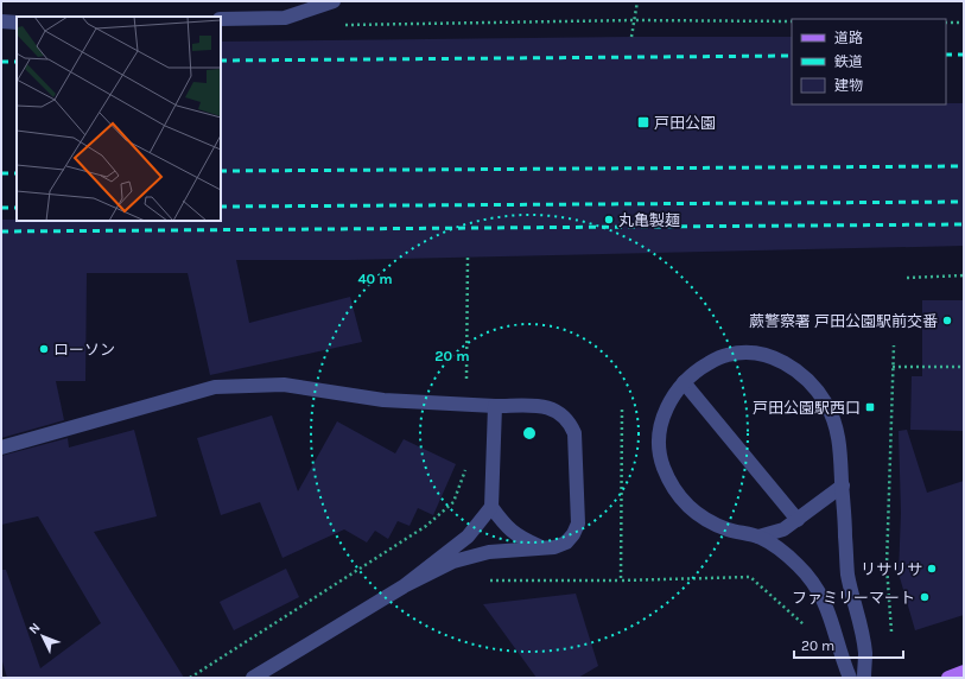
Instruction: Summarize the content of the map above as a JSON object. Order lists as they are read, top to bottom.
{
  "places": {
    "transit": ["戸田公園", "戸田公園駅西口"],
    "other": [
      "丸亀製麺",
      "蕨警察署 戸田公園駅前交番",
      "ローソン",
      "リサリサ",
      "ファミリーマート"
    ]
  },
  "legend": ["道路", "鉄道", "建物"],
  "scale_bar": "20 m",
  "north": "top left",
  "rings": ["40 m", "20 m"]
}
